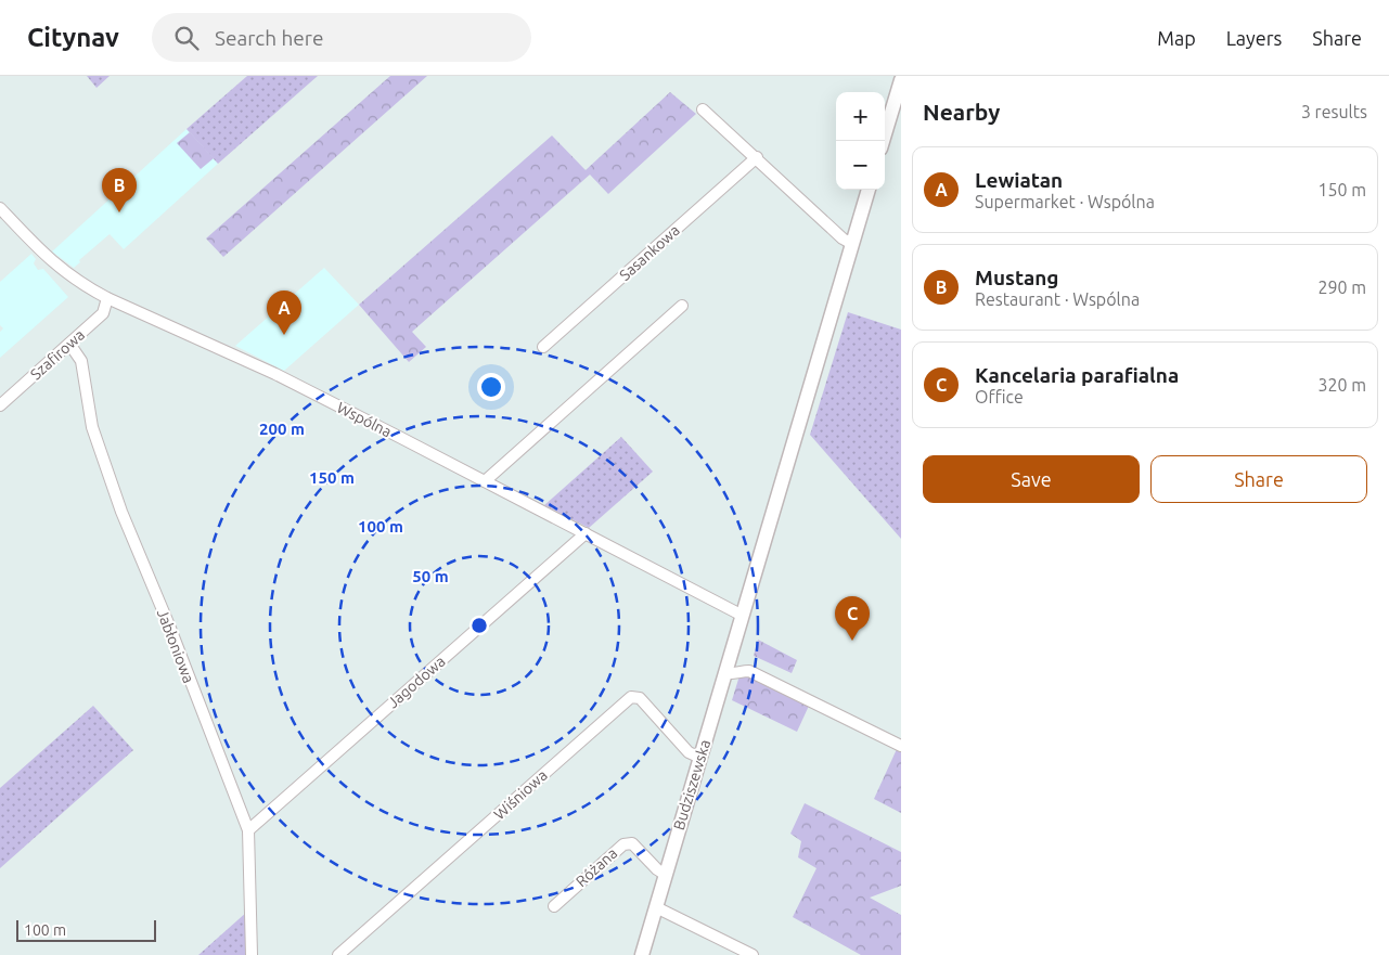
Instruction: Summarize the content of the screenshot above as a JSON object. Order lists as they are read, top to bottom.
{
  "streets": {
    "street": [
      "Sasankowa",
      "Szafirowa",
      "Wspólna",
      "Jabłoniowa",
      "Jagodowa",
      "Budziszewska",
      "Wiśniowa",
      "Różana"
    ]
  },
  "crossings": [
    ["Szafirowa", "Wspólna"],
    ["Szafirowa", "Jabłoniowa"],
    ["Wspólna", "Jagodowa"],
    ["Wspólna", "Budziszewska"],
    ["Jabłoniowa", "Jagodowa"],
    ["Budziszewska", "Wiśniowa"],
    ["Budziszewska", "Różana"]
  ],
  "scale_bar": "100 m",
  "page": {
    "header": "Citynav",
    "search": "Search here",
    "nav": ["Map", "Layers", "Share"],
    "heading": ["Nearby", "3 results"],
    "map_buttons": ["+", "−"],
    "list": [
      {
        "mark": "A",
        "name": "Lewiatan",
        "note": "Supermarket · Wspólna",
        "value": "150 m"
      },
      {
        "mark": "B",
        "name": "Mustang",
        "note": "Restaurant · Wspólna",
        "value": "290 m"
      },
      {
        "mark": "C",
        "name": "Kancelaria parafialna",
        "note": "Office",
        "value": "320 m"
      }
    ],
    "pins": ["B", "A", "C"],
    "buttons": ["Save", "Share"],
    "scale": "100 m"
  },
  "rings": [
    "200 m",
    "150 m",
    "100 m",
    "50 m"
  ]
}
